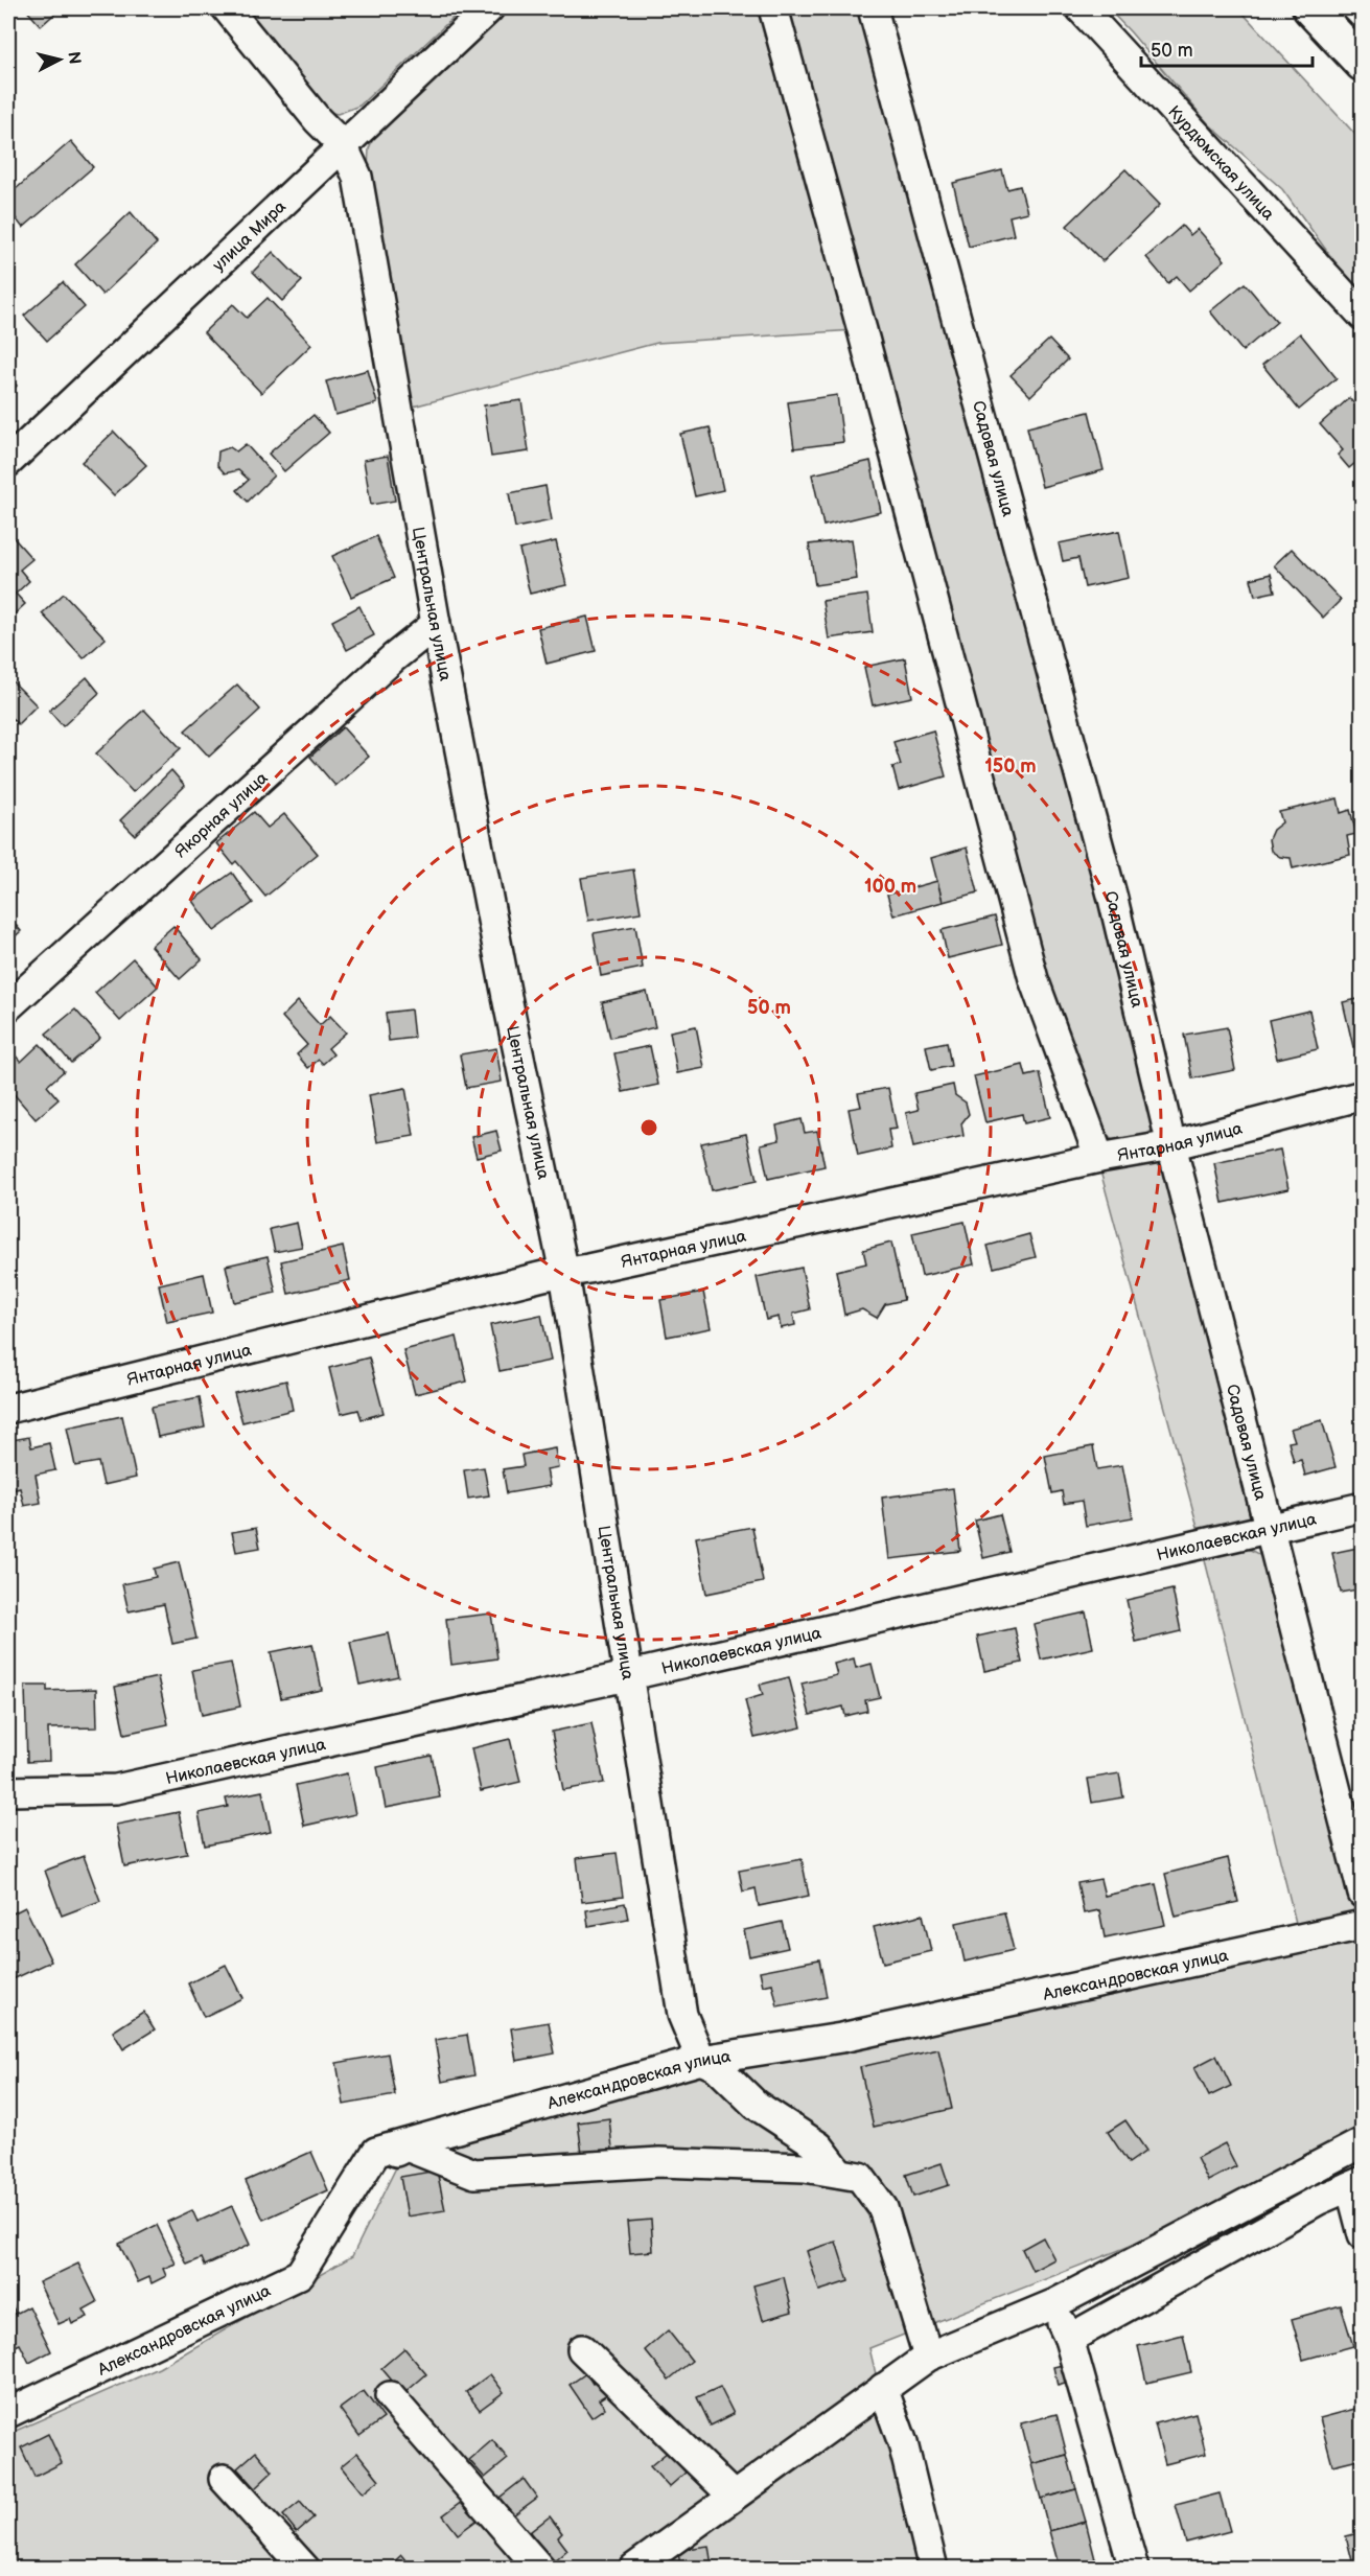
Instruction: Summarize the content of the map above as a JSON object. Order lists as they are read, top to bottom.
{
  "streets": {
    "street": [
      "Курдюмская улица",
      "улица Мира",
      "Садовая улица",
      "Центральная улица",
      "Якорная улица",
      "Янтарная улица",
      "Николаевская улица",
      "Александровская улица"
    ]
  },
  "crossings": [
    ["улица Мира", "Центральная улица"],
    ["Садовая улица", "Янтарная улица"],
    ["Садовая улица", "Николаевская улица"],
    ["Центральная улица", "Якорная улица"],
    ["Центральная улица", "Янтарная улица"],
    ["Центральная улица", "Николаевская улица"],
    ["Центральная улица", "Александровская улица"]
  ],
  "scale_bar": "50 m",
  "north": "right",
  "rings": ["150 m", "100 m", "50 m"]
}
